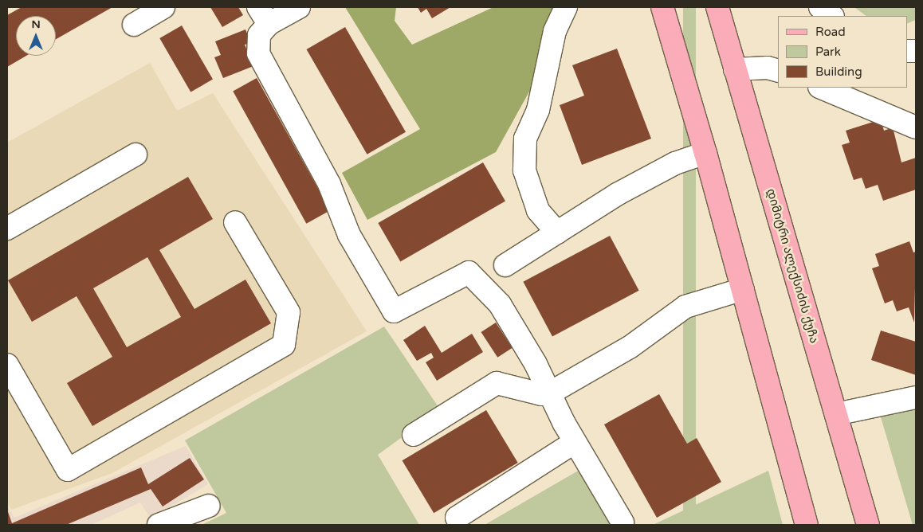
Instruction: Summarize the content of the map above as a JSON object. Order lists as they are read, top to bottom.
{
  "streets": {
    "main road": ["დიმიტრი ალექსიძის ქუჩა"]
  },
  "legend": ["Road", "Park", "Building"],
  "north": "top"
}
